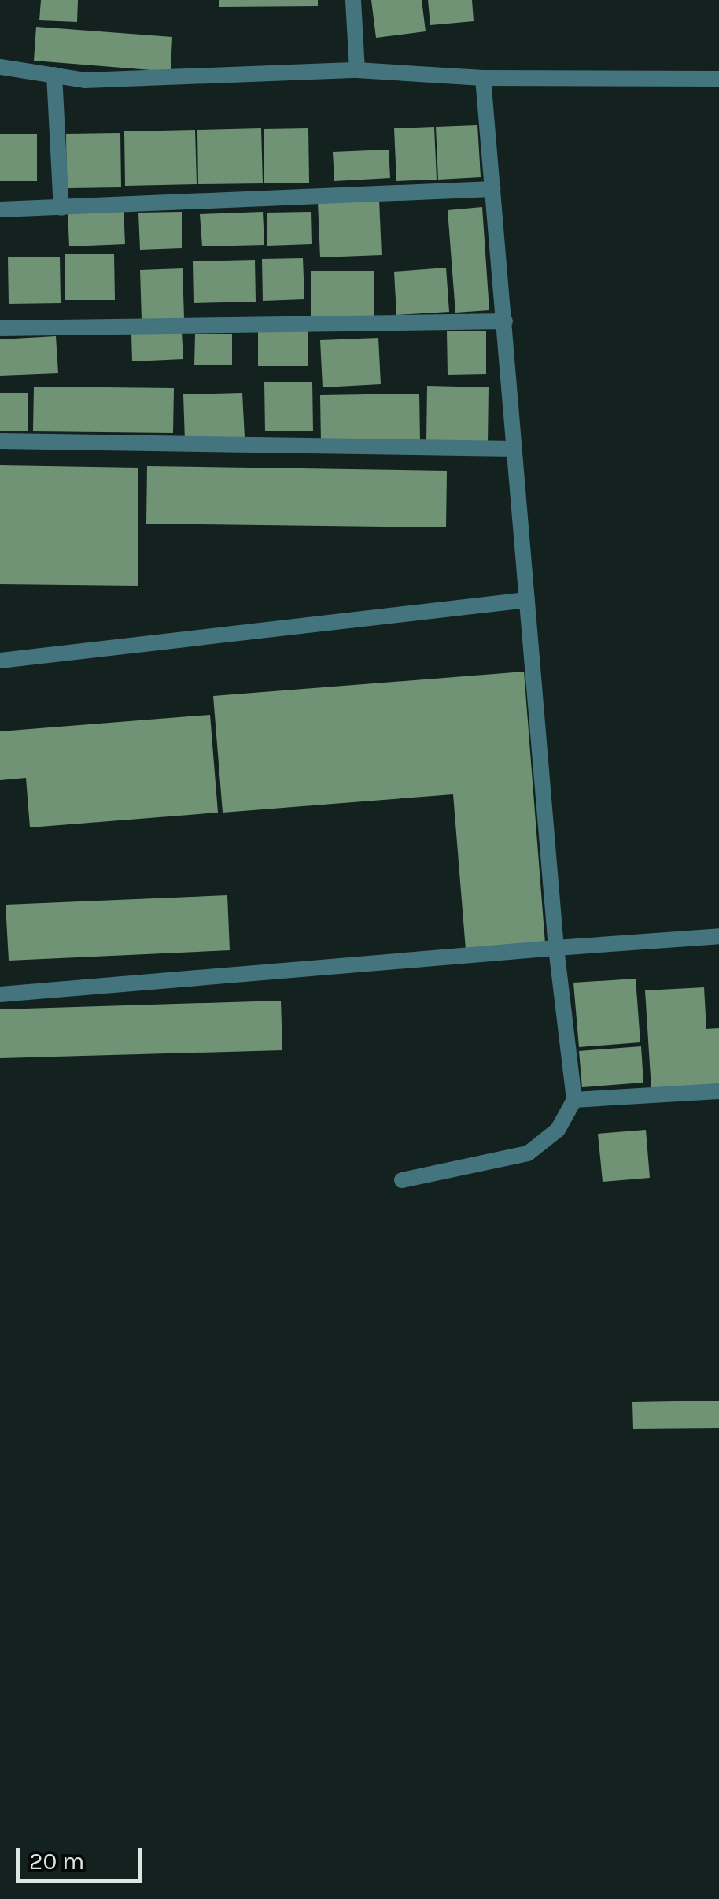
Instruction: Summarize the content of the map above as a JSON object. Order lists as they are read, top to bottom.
{
  "scale_bar": "20 m"
}
